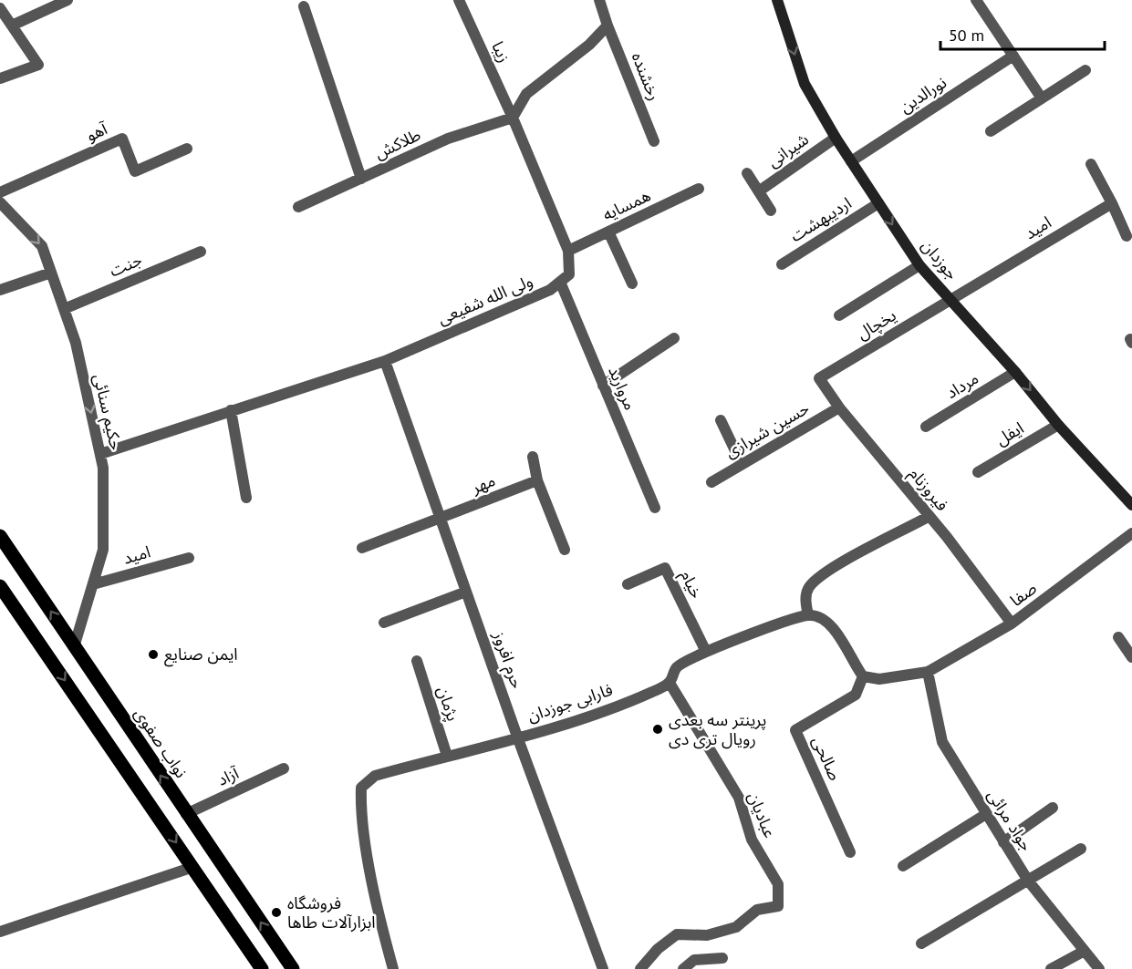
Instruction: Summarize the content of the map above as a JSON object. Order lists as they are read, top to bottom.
{
  "streets": {
    "main road": ["نواب صفوی"],
    "street": [
      "زیبا",
      "رخشنده",
      "نورالدین",
      "آهو",
      "طلاکش",
      "شیرانی",
      "همسایه",
      "اردیبهشت",
      "امید",
      "جوزدان",
      "جنت",
      "ولی الله شفیعی",
      "یخچال",
      "مرداد",
      "مروارید",
      "حکیم سنائی",
      "حسین شیرازی",
      "ایفل",
      "مهر",
      "فیروزنام",
      "خیام",
      "صفا",
      "حرم افروز",
      "فارابی جوزدان",
      "پژمان",
      "صالحی",
      "آزاد",
      "عبادیان",
      "جواد مرائی"
    ]
  },
  "crossings": [
    ["زیبا", "طلاکش"],
    ["نورالدین", "جوزدان"],
    ["شیرانی", "جوزدان"],
    ["اردیبهشت", "جوزدان"],
    ["امید", "جوزدان"],
    ["امید", "یخچال"],
    ["امید", "حکیم سنائی"],
    ["جوزدان", "یخچال"],
    ["جوزدان", "مرداد"],
    ["جوزدان", "ایفل"],
    ["جنت", "حکیم سنائی"],
    ["ولی الله شفیعی", "مروارید"],
    ["ولی الله شفیعی", "حکیم سنائی"],
    ["ولی الله شفیعی", "حرم افروز"],
    ["یخچال", "فیروزنام"],
    ["حکیم سنائی", "نواب صفوی"],
    ["حسین شیرازی", "فیروزنام"],
    ["مهر", "حرم افروز"],
    ["فیروزنام", "صفا"],
    ["خیام", "فارابی جوزدان"],
    ["صفا", "جواد مرائی"],
    ["حرم افروز", "فارابی جوزدان"],
    ["فارابی جوزدان", "پژمان"],
    ["فارابی جوزدان", "عبادیان"],
    ["نواب صفوی", "آزاد"]
  ],
  "one_way": ["جوزدان", "حکیم سنائی"],
  "places": ["ایمن صنایع", "پرینتر سه بعدی رویال تری دی", "فروشگاه ابزارآلات طاها"],
  "scale_bar": "50 m"
}
